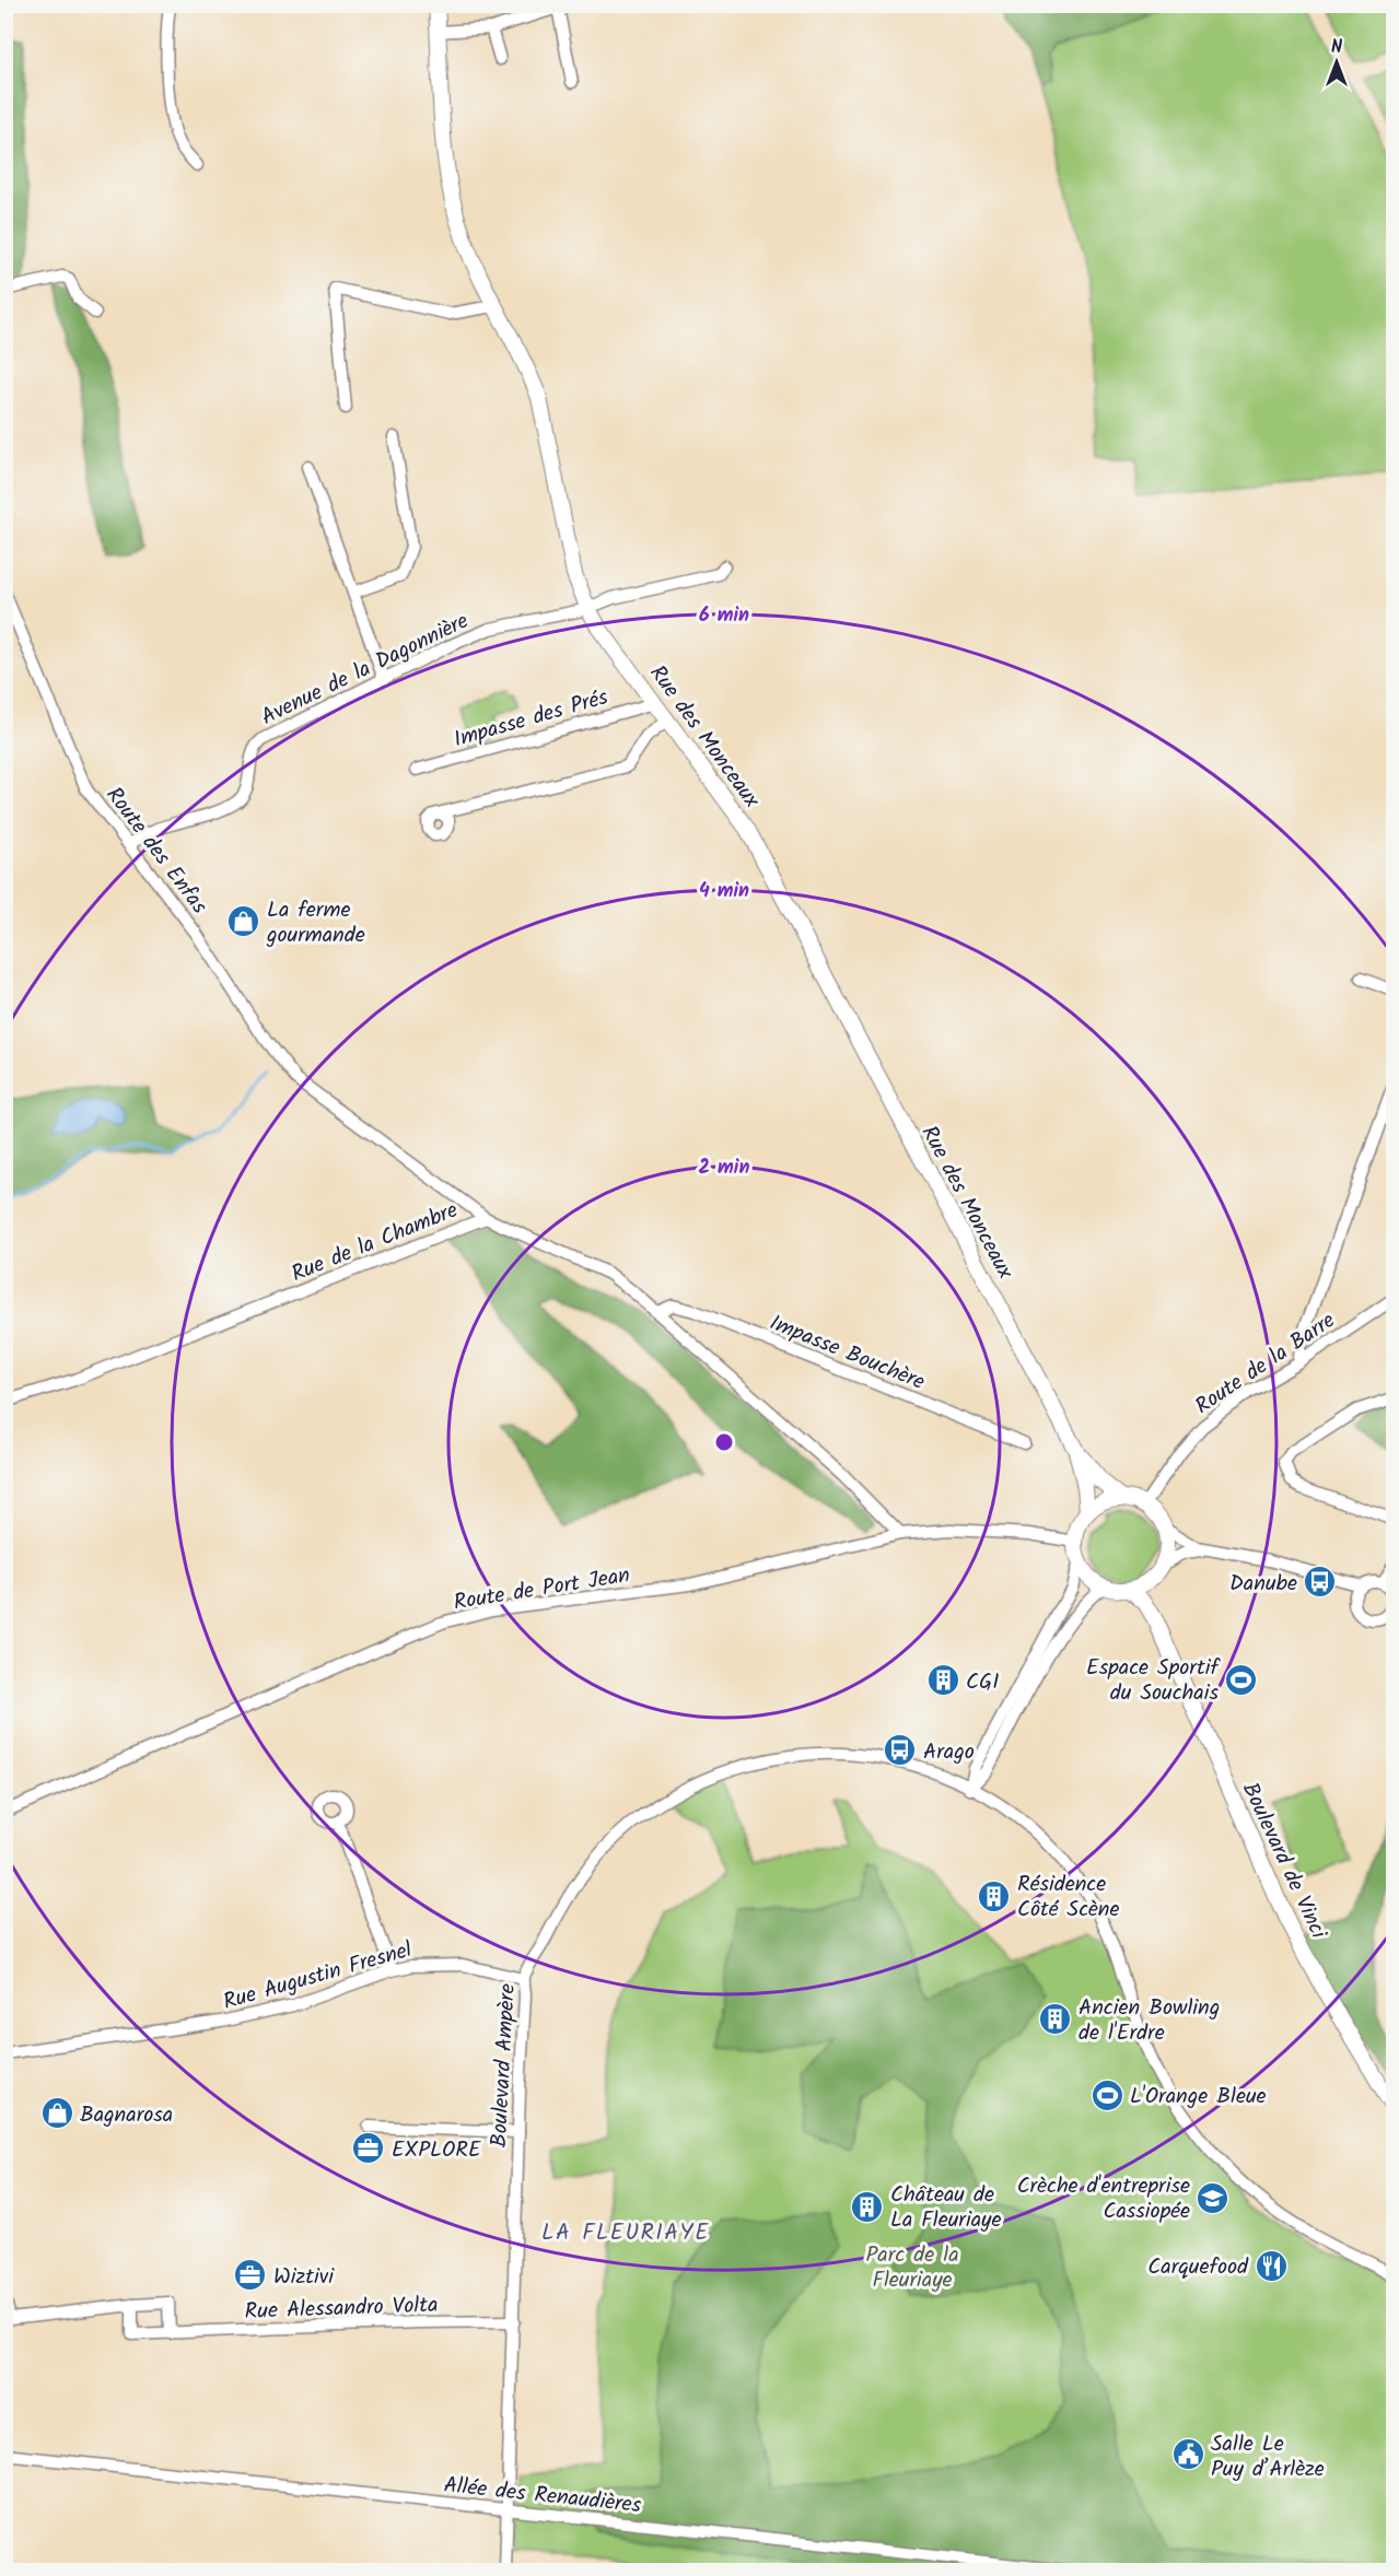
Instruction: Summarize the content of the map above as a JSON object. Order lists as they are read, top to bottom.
{
  "streets": {
    "main road": ["Rue des Monceaux", "Boulevard de Vinci"],
    "street": [
      "Avenue de la Dagonnière",
      "Impasse des Prés",
      "Route des Enfas",
      "Rue de la Chambre",
      "Impasse Bouchère",
      "Route de la Barre",
      "Route de Port Jean",
      "Rue Augustin Fresnel",
      "Boulevard Ampère",
      "Rue Alessandro Volta",
      "Allée des Renaudières"
    ]
  },
  "crossings": [
    ["Avenue de la Dagonnière", "Rue des Monceaux"],
    ["Avenue de la Dagonnière", "Route des Enfas"],
    ["Impasse des Prés", "Rue des Monceaux"],
    ["Rue des Monceaux", "Route de la Barre"],
    ["Rue des Monceaux", "Route de Port Jean"],
    ["Rue des Monceaux", "Boulevard de Vinci"],
    ["Route des Enfas", "Rue de la Chambre"],
    ["Rue de la Chambre", "Impasse Bouchère"],
    ["Rue de la Chambre", "Route de Port Jean"],
    ["Route de la Barre", "Route de Port Jean"],
    ["Route de la Barre", "Boulevard de Vinci"],
    ["Route de Port Jean", "Boulevard de Vinci"],
    ["Rue Augustin Fresnel", "Boulevard Ampère"],
    ["Boulevard Ampère", "Rue Alessandro Volta"],
    ["Boulevard Ampère", "Allée des Renaudières"]
  ],
  "districts": ["LA FLEURIAYE"],
  "parks": ["Parc de la Fleuriaye"],
  "places": {
    "shop": ["La ferme gourmande", "Bagnarosa"],
    "bus stop": ["Danube", "Arago"],
    "sports": ["Espace Sportif du Souchais", "L'Orange Bleue"],
    "building": [
      "CGI",
      "Résidence Côté Scène",
      "Ancien Bowling de l'Erdre",
      "Château de La Fleuriaye"
    ],
    "office": ["EXPLORE", "Wiztivi"],
    "school or university": ["Crèche d'entreprise Cassiopée"],
    "restaurant": ["Carquefood"],
    "public building": ["Salle Le Puy d’Arlèze"]
  },
  "north": "top",
  "rings": ["6 min", "4 min", "2 min"]
}
